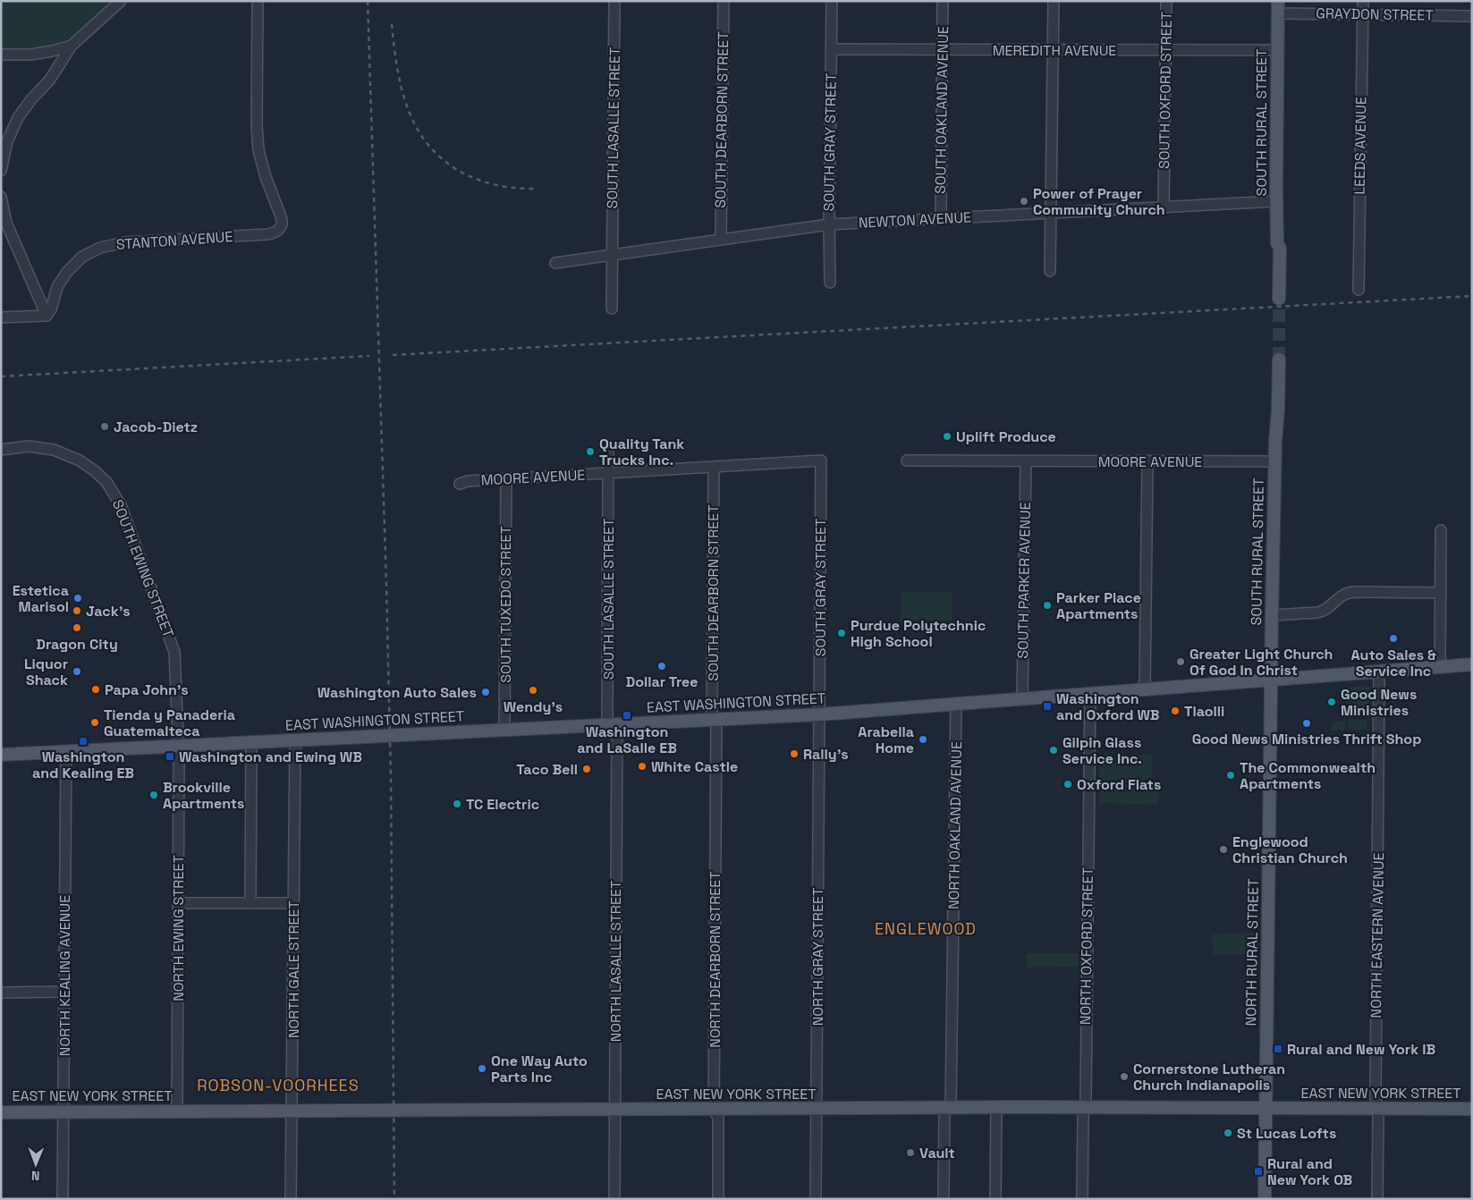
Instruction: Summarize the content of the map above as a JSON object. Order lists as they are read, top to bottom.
{
  "streets": {
    "main road": [
      "SOUTH RURAL STREET",
      "EAST WASHINGTON STREET",
      "NORTH RURAL STREET",
      "EAST NEW YORK STREET"
    ],
    "street": [
      "GRAYDON STREET",
      "MEREDITH AVENUE",
      "SOUTH OXFORD STREET",
      "SOUTH OAKLAND AVENUE",
      "SOUTH DEARBORN STREET",
      "SOUTH LASALLE STREET",
      "SOUTH GRAY STREET",
      "LEEDS AVENUE",
      "NEWTON AVENUE",
      "STANTON AVENUE",
      "MOORE AVENUE",
      "SOUTH EWING STREET",
      "SOUTH PARKER AVENUE",
      "SOUTH TUXEDO STREET",
      "NORTH OAKLAND AVENUE",
      "NORTH EWING STREET",
      "NORTH EASTERN AVENUE",
      "NORTH OXFORD STREET",
      "NORTH GRAY STREET",
      "NORTH DEARBORN STREET",
      "NORTH LASALLE STREET",
      "NORTH GALE STREET",
      "NORTH KEALING AVENUE"
    ]
  },
  "crossings": [
    ["GRAYDON STREET", "SOUTH RURAL STREET"],
    ["GRAYDON STREET", "LEEDS AVENUE"],
    ["MEREDITH AVENUE", "SOUTH OXFORD STREET"],
    ["MEREDITH AVENUE", "SOUTH OAKLAND AVENUE"],
    ["MEREDITH AVENUE", "SOUTH RURAL STREET"],
    ["MEREDITH AVENUE", "SOUTH GRAY STREET"],
    ["SOUTH OXFORD STREET", "NEWTON AVENUE"],
    ["SOUTH OAKLAND AVENUE", "NEWTON AVENUE"],
    ["SOUTH DEARBORN STREET", "NEWTON AVENUE"],
    ["SOUTH DEARBORN STREET", "MOORE AVENUE"],
    ["SOUTH DEARBORN STREET", "EAST WASHINGTON STREET"],
    ["SOUTH DEARBORN STREET", "NORTH DEARBORN STREET"],
    ["SOUTH RURAL STREET", "NEWTON AVENUE"],
    ["SOUTH RURAL STREET", "MOORE AVENUE"],
    ["SOUTH RURAL STREET", "EAST WASHINGTON STREET"],
    ["SOUTH RURAL STREET", "NORTH RURAL STREET"],
    ["SOUTH LASALLE STREET", "NEWTON AVENUE"],
    ["SOUTH LASALLE STREET", "MOORE AVENUE"],
    ["SOUTH LASALLE STREET", "EAST WASHINGTON STREET"],
    ["SOUTH LASALLE STREET", "NORTH LASALLE STREET"],
    ["SOUTH GRAY STREET", "NEWTON AVENUE"],
    ["SOUTH GRAY STREET", "MOORE AVENUE"],
    ["SOUTH GRAY STREET", "EAST WASHINGTON STREET"],
    ["SOUTH GRAY STREET", "NORTH GRAY STREET"],
    ["MOORE AVENUE", "SOUTH PARKER AVENUE"],
    ["MOORE AVENUE", "SOUTH TUXEDO STREET"],
    ["SOUTH EWING STREET", "EAST WASHINGTON STREET"],
    ["SOUTH EWING STREET", "NORTH EWING STREET"],
    ["SOUTH PARKER AVENUE", "EAST WASHINGTON STREET"],
    ["SOUTH TUXEDO STREET", "EAST WASHINGTON STREET"],
    ["EAST WASHINGTON STREET", "NORTH OAKLAND AVENUE"],
    ["EAST WASHINGTON STREET", "NORTH EWING STREET"],
    ["EAST WASHINGTON STREET", "NORTH EASTERN AVENUE"],
    ["EAST WASHINGTON STREET", "NORTH OXFORD STREET"],
    ["EAST WASHINGTON STREET", "NORTH RURAL STREET"],
    ["EAST WASHINGTON STREET", "NORTH GRAY STREET"],
    ["EAST WASHINGTON STREET", "NORTH DEARBORN STREET"],
    ["EAST WASHINGTON STREET", "NORTH LASALLE STREET"],
    ["EAST WASHINGTON STREET", "NORTH GALE STREET"],
    ["EAST WASHINGTON STREET", "NORTH KEALING AVENUE"],
    ["NORTH OAKLAND AVENUE", "EAST NEW YORK STREET"],
    ["NORTH EWING STREET", "EAST NEW YORK STREET"],
    ["NORTH EASTERN AVENUE", "EAST NEW YORK STREET"],
    ["NORTH OXFORD STREET", "EAST NEW YORK STREET"],
    ["NORTH RURAL STREET", "EAST NEW YORK STREET"],
    ["NORTH GRAY STREET", "EAST NEW YORK STREET"],
    ["NORTH DEARBORN STREET", "EAST NEW YORK STREET"],
    ["NORTH LASALLE STREET", "EAST NEW YORK STREET"],
    ["NORTH GALE STREET", "EAST NEW YORK STREET"],
    ["NORTH KEALING AVENUE", "EAST NEW YORK STREET"]
  ],
  "districts": ["ENGLEWOOD", "ROBSON-VOORHEES"],
  "places": {
    "other": [
      "Power of Prayer Community Church",
      "Jacob-Dietz",
      "Uplift Produce",
      "Quality Tank Trucks Inc.",
      "Estetica Marisol",
      "Parker Place Apartments",
      "Jack's",
      "Dragon City",
      "Purdue Polytechnic High School",
      "Auto Sales & Service Inc",
      "Greater Light Church Of God In Christ",
      "Dollar Tree",
      "Liquor Shack",
      "Papa John's",
      "Wendy's",
      "Washington Auto Sales",
      "Good News Ministries",
      "Tlaolli",
      "Tienda y Panaderia Guatemalteca",
      "Good News Ministries Thrift Shop",
      "Arabella Home",
      "Gilpin Glass Service Inc.",
      "Rally's",
      "White Castle",
      "Taco Bell",
      "The Commonwealth Apartments",
      "Oxford Flats",
      "Brookville Apartments",
      "TC Electric",
      "Englewood Christian Church",
      "One Way Auto Parts Inc",
      "Cornerstone Lutheran Church Indianapolis",
      "St Lucas Lofts",
      "Vault"
    ],
    "transit": [
      "Washington and Oxford WB",
      "Washington and LaSalle EB",
      "Washington and Kealing EB",
      "Washington and Ewing WB",
      "Rural and New York IB",
      "Rural and New York OB"
    ]
  },
  "north": "bottom"
}
